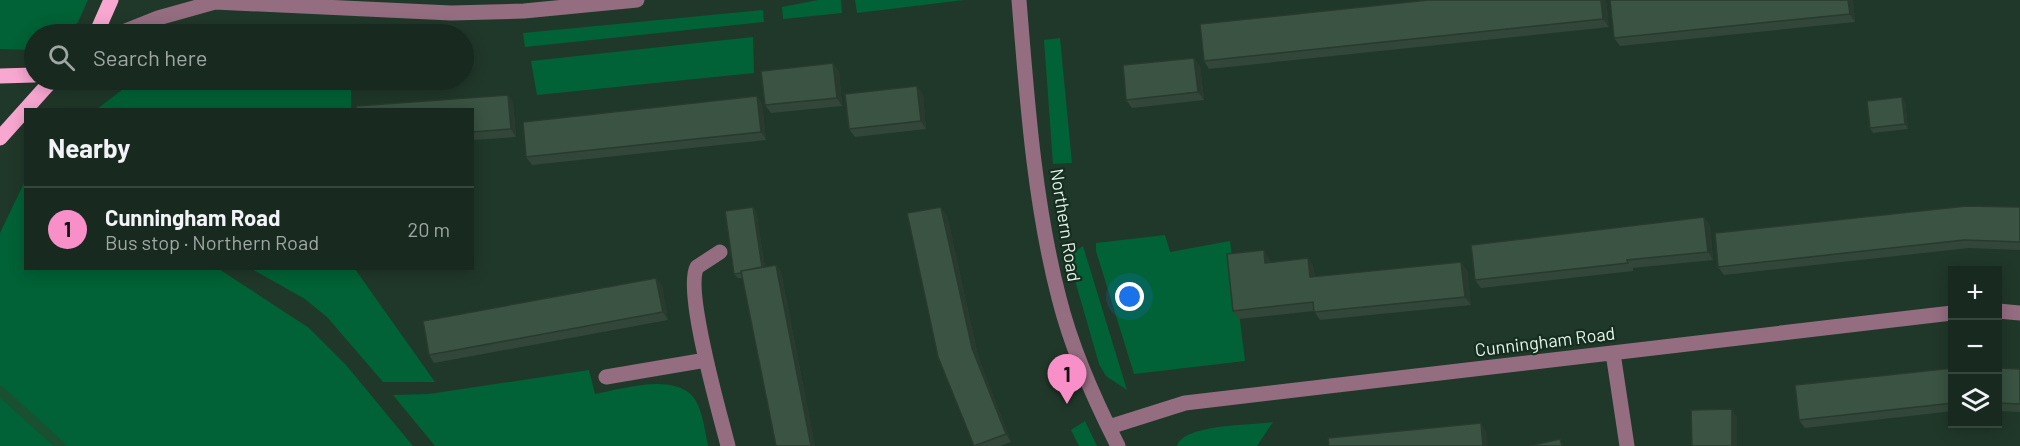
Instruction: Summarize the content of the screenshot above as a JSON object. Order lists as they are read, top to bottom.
{
  "streets": {
    "street": ["Northern Road", "Cunningham Road"]
  },
  "crossings": [
    ["Northern Road", "Cunningham Road"]
  ],
  "page": {
    "search": "Search here",
    "heading": "Nearby",
    "list": [
      {
        "mark": "1",
        "name": "Cunningham Road",
        "note": "Bus stop · Northern Road",
        "value": "20 m"
      }
    ],
    "map_buttons": ["+", "−"],
    "pins": "1"
  }
}
